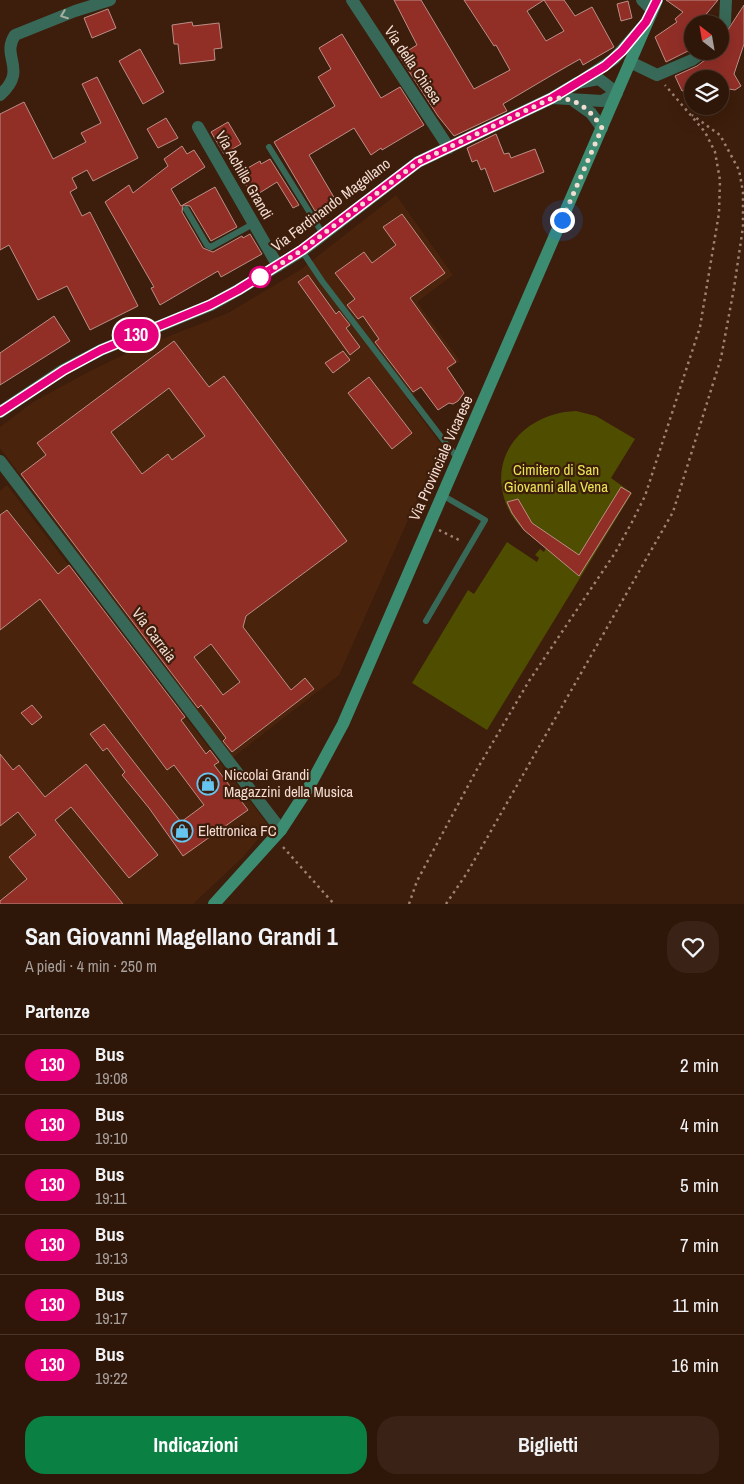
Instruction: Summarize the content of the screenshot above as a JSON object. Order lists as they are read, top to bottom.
{
  "streets": {
    "main road": ["Via Provinciale Vicarese"],
    "street": [
      "Via della Chiesa",
      "Via Achille Grandi",
      "Via Ferdinando Magellano",
      "Via Carraia"
    ]
  },
  "crossings": [
    ["Via della Chiesa", "Via Ferdinando Magellano"],
    ["Via Achille Grandi", "Via Ferdinando Magellano"],
    ["Via Provinciale Vicarese", "Via Carraia"]
  ],
  "parks": ["Cimitero di San Giovanni alla Vena"],
  "places": {
    "shop": ["Niccolai Grandi Magazzini della Musica", "Elettronica FC"]
  },
  "lines": ["bus line 130"],
  "north": "top left",
  "page": {
    "on_map": "130",
    "heading": [
      ["San Giovanni Magellano Grandi 1", "A piedi · 4 min · 250 m"],
      "Partenze"
    ],
    "list": [
      {
        "mark": "130",
        "name": "Bus",
        "note": "19:08",
        "value": "2 min"
      },
      {
        "mark": "130",
        "name": "Bus",
        "note": "19:10",
        "value": "4 min"
      },
      {
        "mark": "130",
        "name": "Bus",
        "note": "19:11",
        "value": "5 min"
      },
      {
        "mark": "130",
        "name": "Bus",
        "note": "19:13",
        "value": "7 min"
      },
      {
        "mark": "130",
        "name": "Bus",
        "note": "19:17",
        "value": "11 min"
      },
      {
        "mark": "130",
        "name": "Bus",
        "note": "19:22",
        "value": "16 min"
      }
    ],
    "buttons": ["Indicazioni", "Biglietti"]
  }
}
